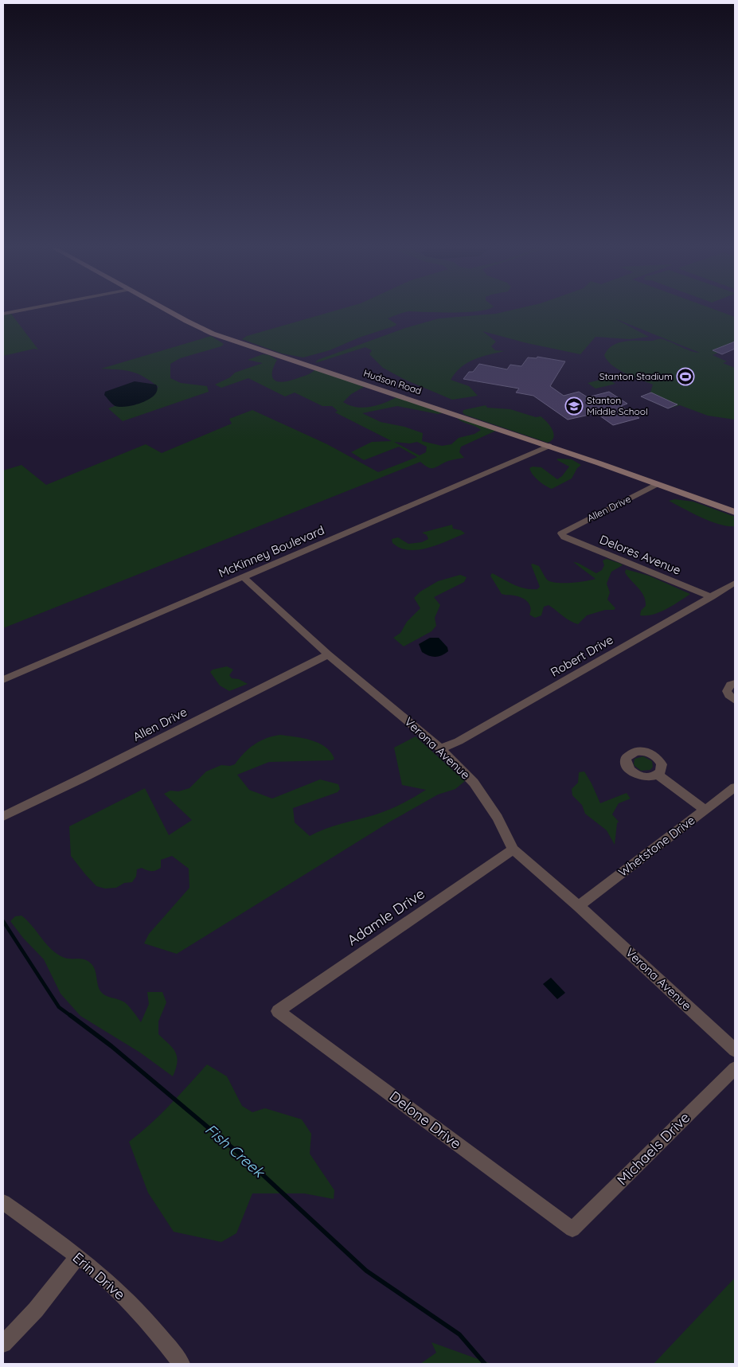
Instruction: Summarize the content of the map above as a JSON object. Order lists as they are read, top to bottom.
{
  "streets": {
    "street": [
      "Hudson Road",
      "Allen Drive",
      "McKinney Boulevard",
      "Delores Avenue",
      "Robert Drive",
      "Verona Avenue",
      "Whetstone Drive",
      "Adamle Drive",
      "Delone Drive",
      "Michaels Drive",
      "Erin Drive"
    ]
  },
  "crossings": [
    ["Hudson Road", "Allen Drive"],
    ["Hudson Road", "McKinney Boulevard"],
    ["Allen Drive", "Delores Avenue"],
    ["Allen Drive", "Verona Avenue"],
    ["McKinney Boulevard", "Verona Avenue"],
    ["Delores Avenue", "Robert Drive"],
    ["Robert Drive", "Verona Avenue"],
    ["Verona Avenue", "Whetstone Drive"],
    ["Verona Avenue", "Adamle Drive"],
    ["Adamle Drive", "Delone Drive"],
    ["Delone Drive", "Michaels Drive"]
  ],
  "water": ["Fish Creek"],
  "places": {
    "sports": ["Stanton Stadium"],
    "school or university": ["Stanton Middle School"]
  }
}
